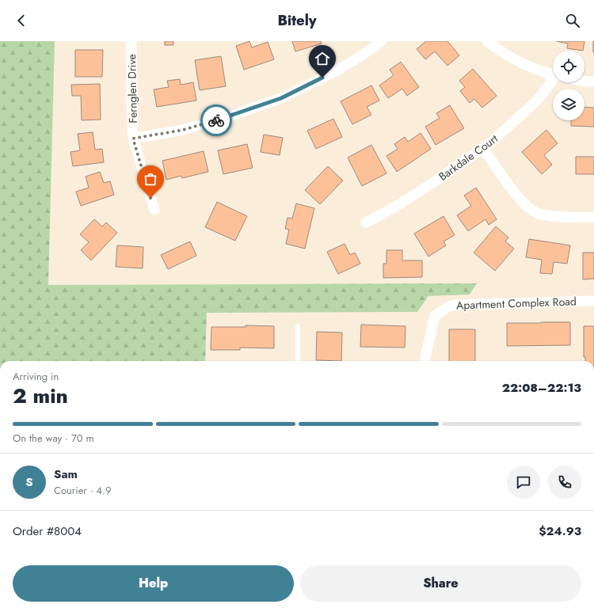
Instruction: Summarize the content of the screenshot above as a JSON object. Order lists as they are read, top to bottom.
{
  "streets": {
    "street": ["Fernglen Drive", "Barkdale Court", "Apartment Complex Road"]
  },
  "page": {
    "header": "Bitely",
    "heading": ["2 min", "Arriving in", "22:08–22:13"],
    "panel": [
      "Sam",
      "Courier · 4.9",
      "Order #8004",
      "$24.93"
    ],
    "bar": "On the way · 70 m",
    "round": "S",
    "buttons": ["Help", "Share"]
  }
}
